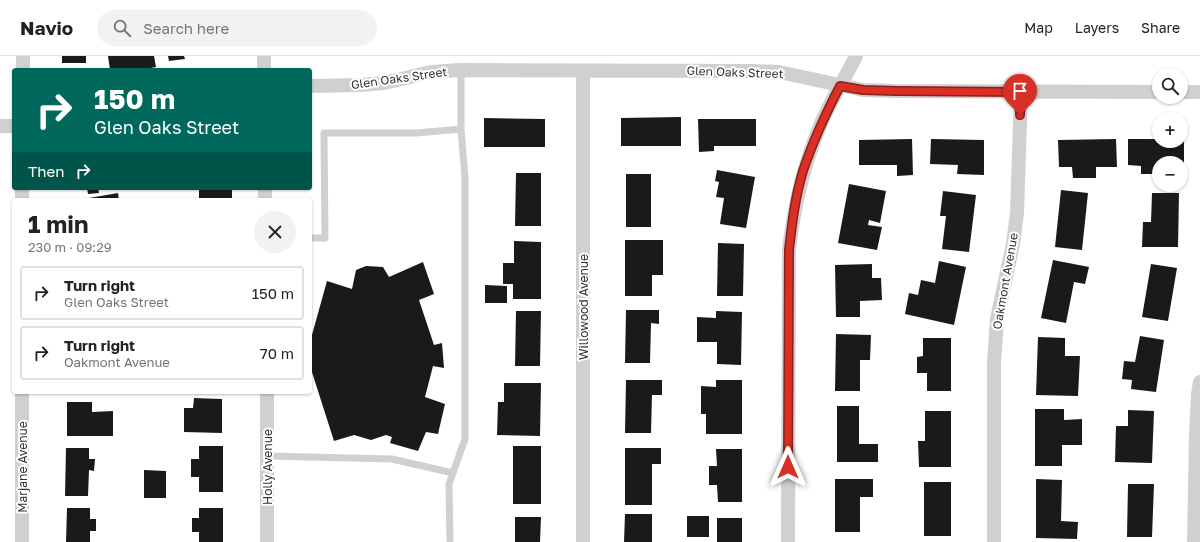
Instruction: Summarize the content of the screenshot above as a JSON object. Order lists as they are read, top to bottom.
{
  "streets": {
    "street": [
      "Glen Oaks Street",
      "Oakmont Avenue",
      "Willowood Avenue",
      "Marjane Avenue",
      "Holly Avenue"
    ]
  },
  "crossings": [
    ["Glen Oaks Street", "Oakmont Avenue"],
    ["Glen Oaks Street", "Willowood Avenue"]
  ],
  "page": {
    "header": "Navio",
    "search": "Search here",
    "nav": ["Map", "Layers", "Share"],
    "map_buttons": ["+", "−"],
    "turn": ["150 m", "Glen Oaks Street"],
    "then": "Then",
    "heading": ["1 min", "230 m · 09:29"],
    "list": [
      {
        "name": "Turn right",
        "note": "Glen Oaks Street",
        "value": "150 m"
      },
      {
        "name": "Turn right",
        "note": "Oakmont Avenue",
        "value": "70 m"
      }
    ]
  }
}
